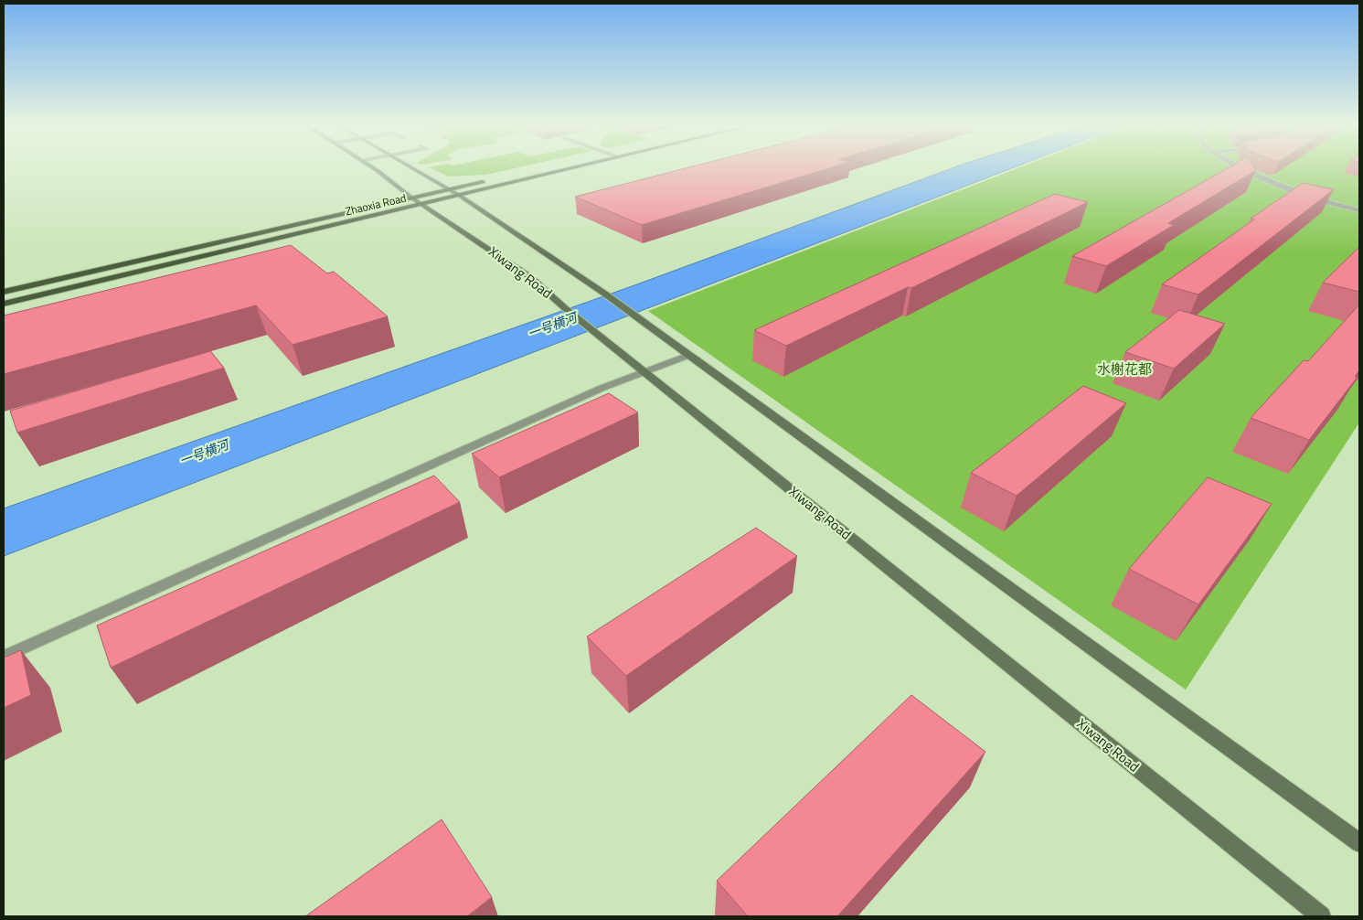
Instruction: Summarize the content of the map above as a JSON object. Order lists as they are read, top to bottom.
{
  "streets": {
    "main road": ["Zhaoxia Road", "Xiwang Road"]
  },
  "crossings": [
    ["Zhaoxia Road", "Xiwang Road"]
  ],
  "water": ["一号横河"],
  "parks": ["水榭花都"]
}
